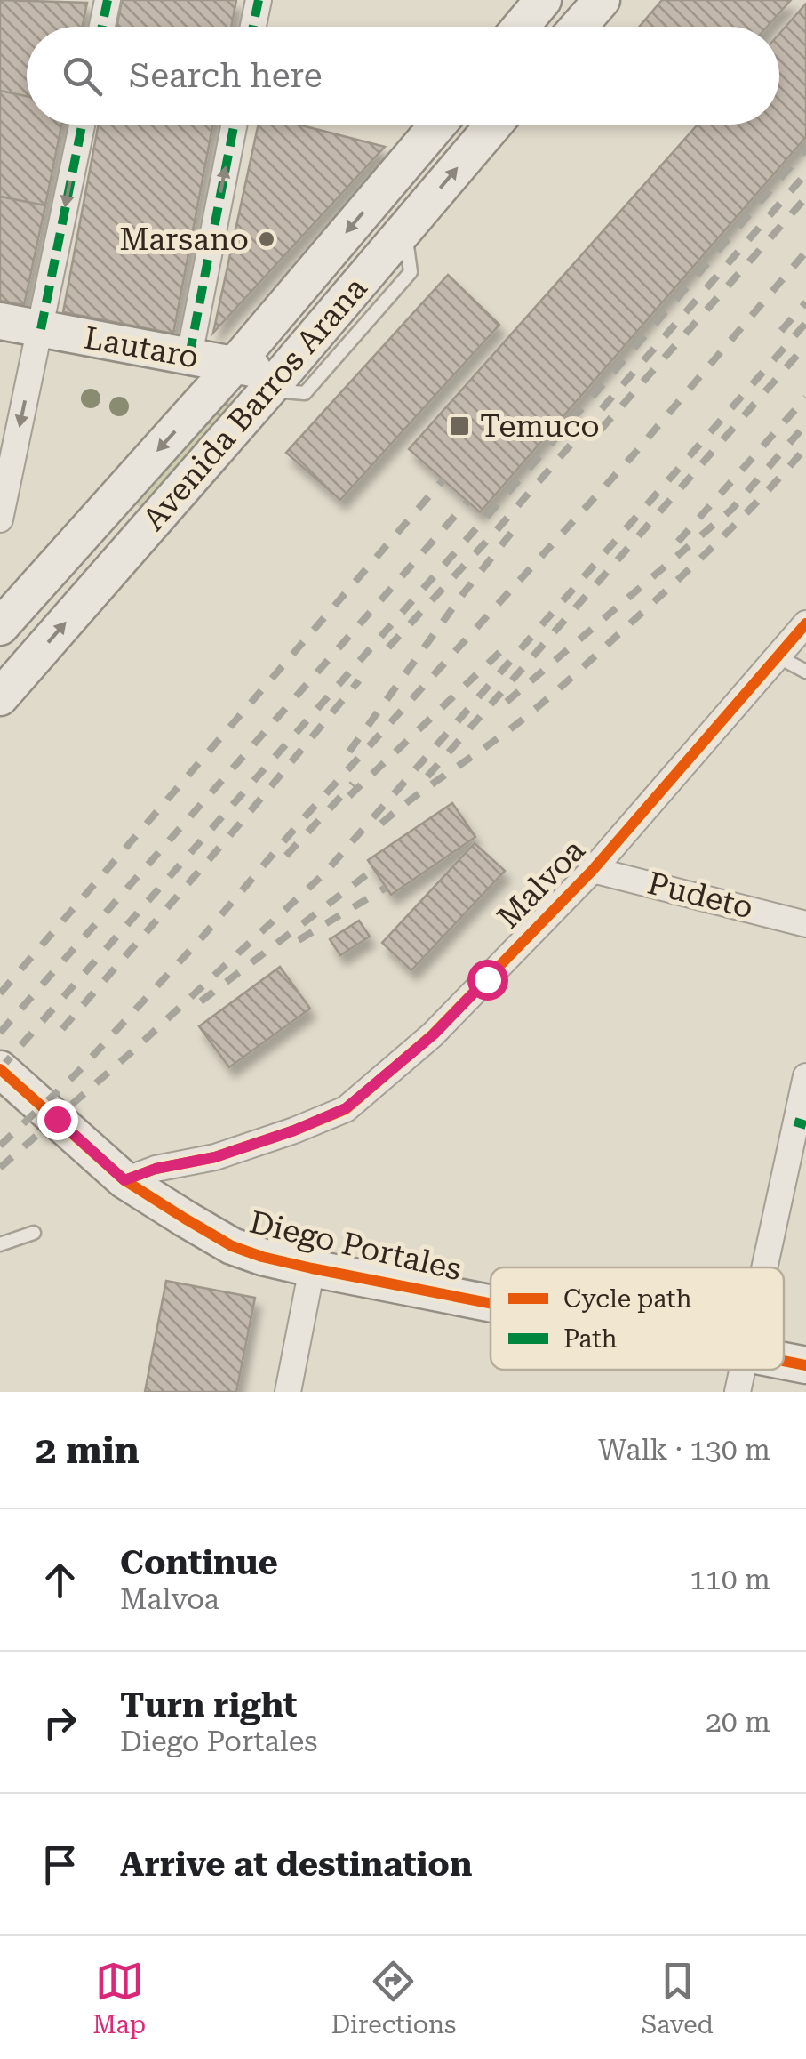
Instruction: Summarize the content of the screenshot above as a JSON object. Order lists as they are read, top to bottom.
{
  "streets": {
    "main road": ["Lautaro", "Avenida Barros Arana", "Diego Portales"],
    "street": ["Malvoa", "Pudeto"]
  },
  "crossings": [
    ["Lautaro", "Avenida Barros Arana"],
    ["Malvoa", "Pudeto"],
    ["Malvoa", "Diego Portales"]
  ],
  "places": {
    "other": ["Marsano"],
    "transit": ["Temuco"]
  },
  "legend": ["Cycle path", "Path"],
  "page": {
    "search": "Search here",
    "heading": ["2 min", "Walk · 130 m"],
    "list": [
      ["Continue", "Malvoa", "110 m"],
      ["Turn right", "Diego Portales", "20 m"],
      "Arrive at destination"
    ],
    "nav": ["Map", "Directions", "Saved"]
  }
}
